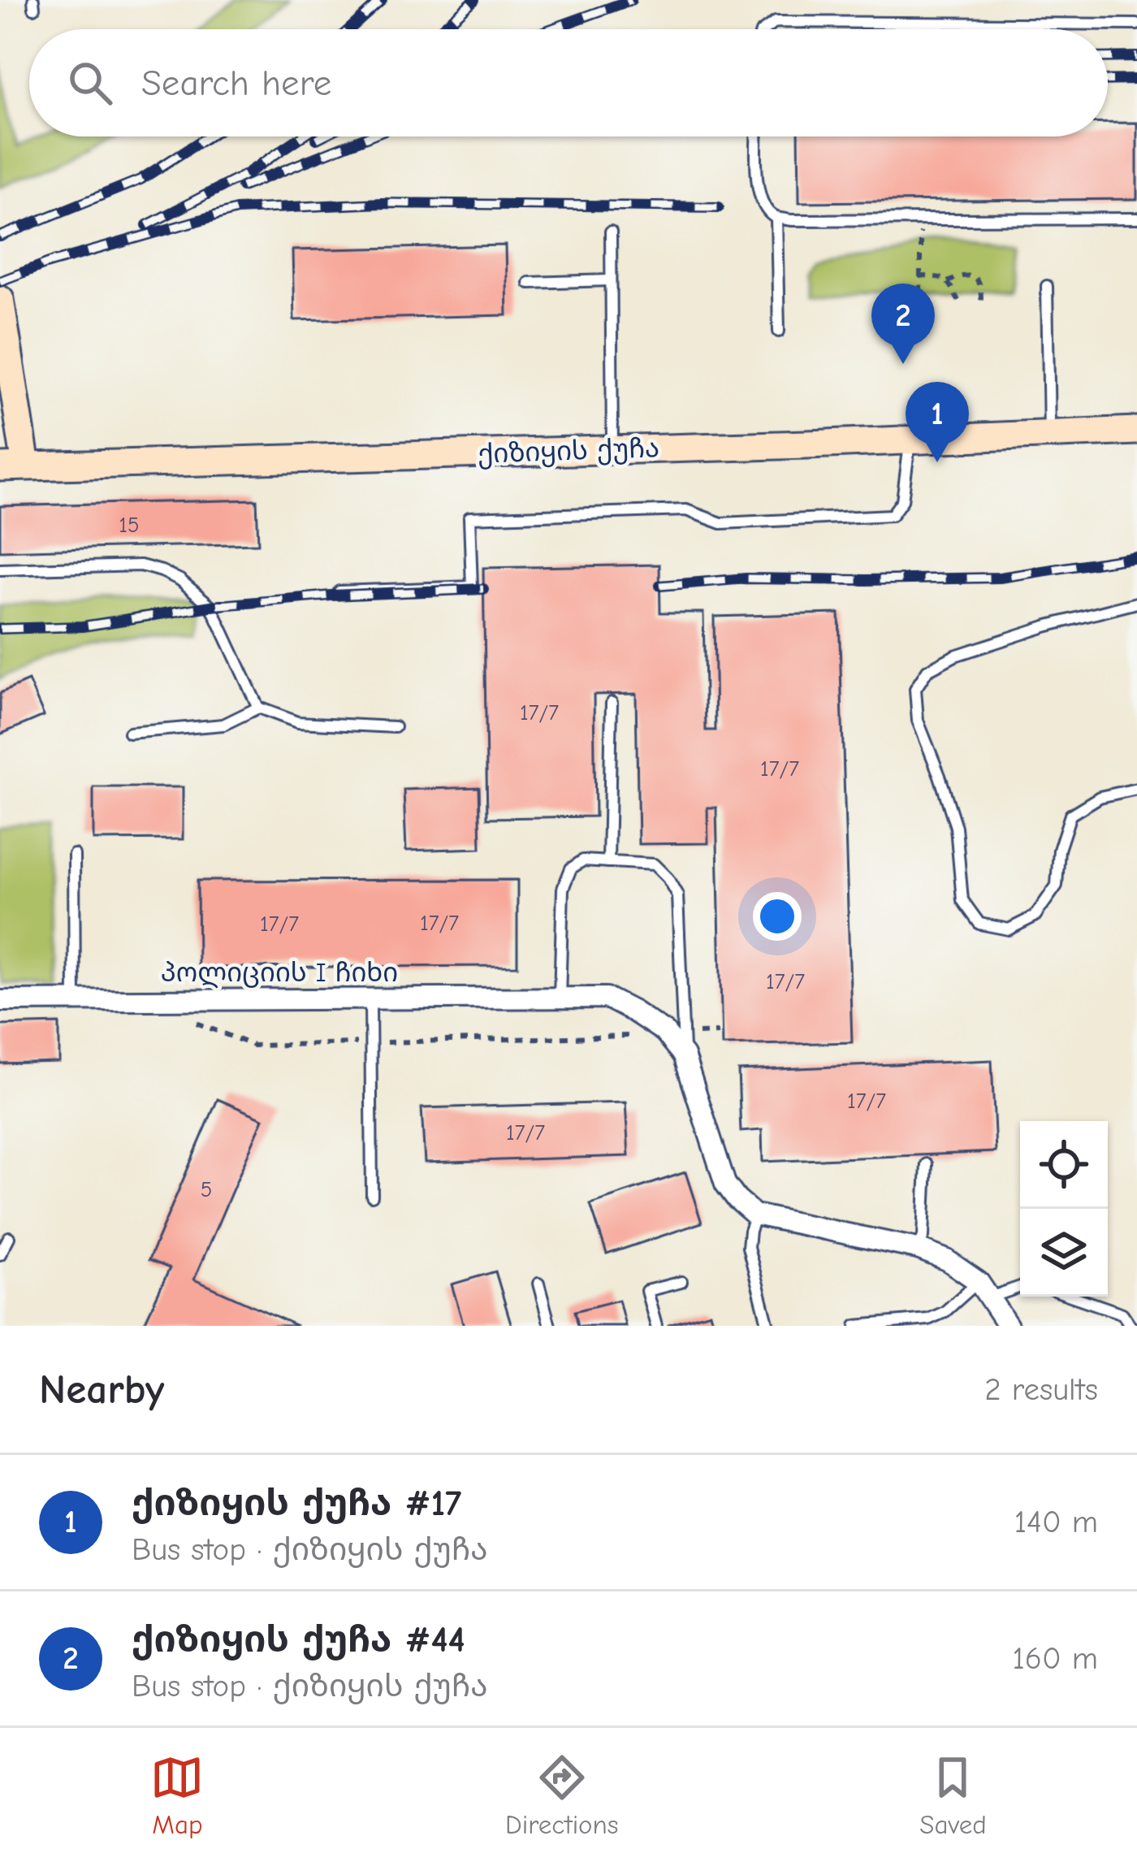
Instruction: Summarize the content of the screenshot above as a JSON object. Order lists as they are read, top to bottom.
{
  "streets": {
    "street": ["ქიზიყის ქუჩა", "პოლიციის I ჩიხი"]
  },
  "house_numbers": [
    "15",
    "17/7",
    "17/7",
    "17/7",
    "17/7",
    "17/7",
    "17/7",
    "17/7",
    "5"
  ],
  "page": {
    "search": "Search here",
    "pins": ["2", "1"],
    "heading": ["Nearby", "2 results"],
    "list": [
      {
        "mark": "1",
        "name": "ქიზიყის ქუჩა #17",
        "note": "Bus stop · ქიზიყის ქუჩა",
        "value": "140 m"
      },
      {
        "mark": "2",
        "name": "ქიზიყის ქუჩა #44",
        "note": "Bus stop · ქიზიყის ქუჩა",
        "value": "160 m"
      }
    ],
    "nav": ["Map", "Directions", "Saved"]
  }
}
